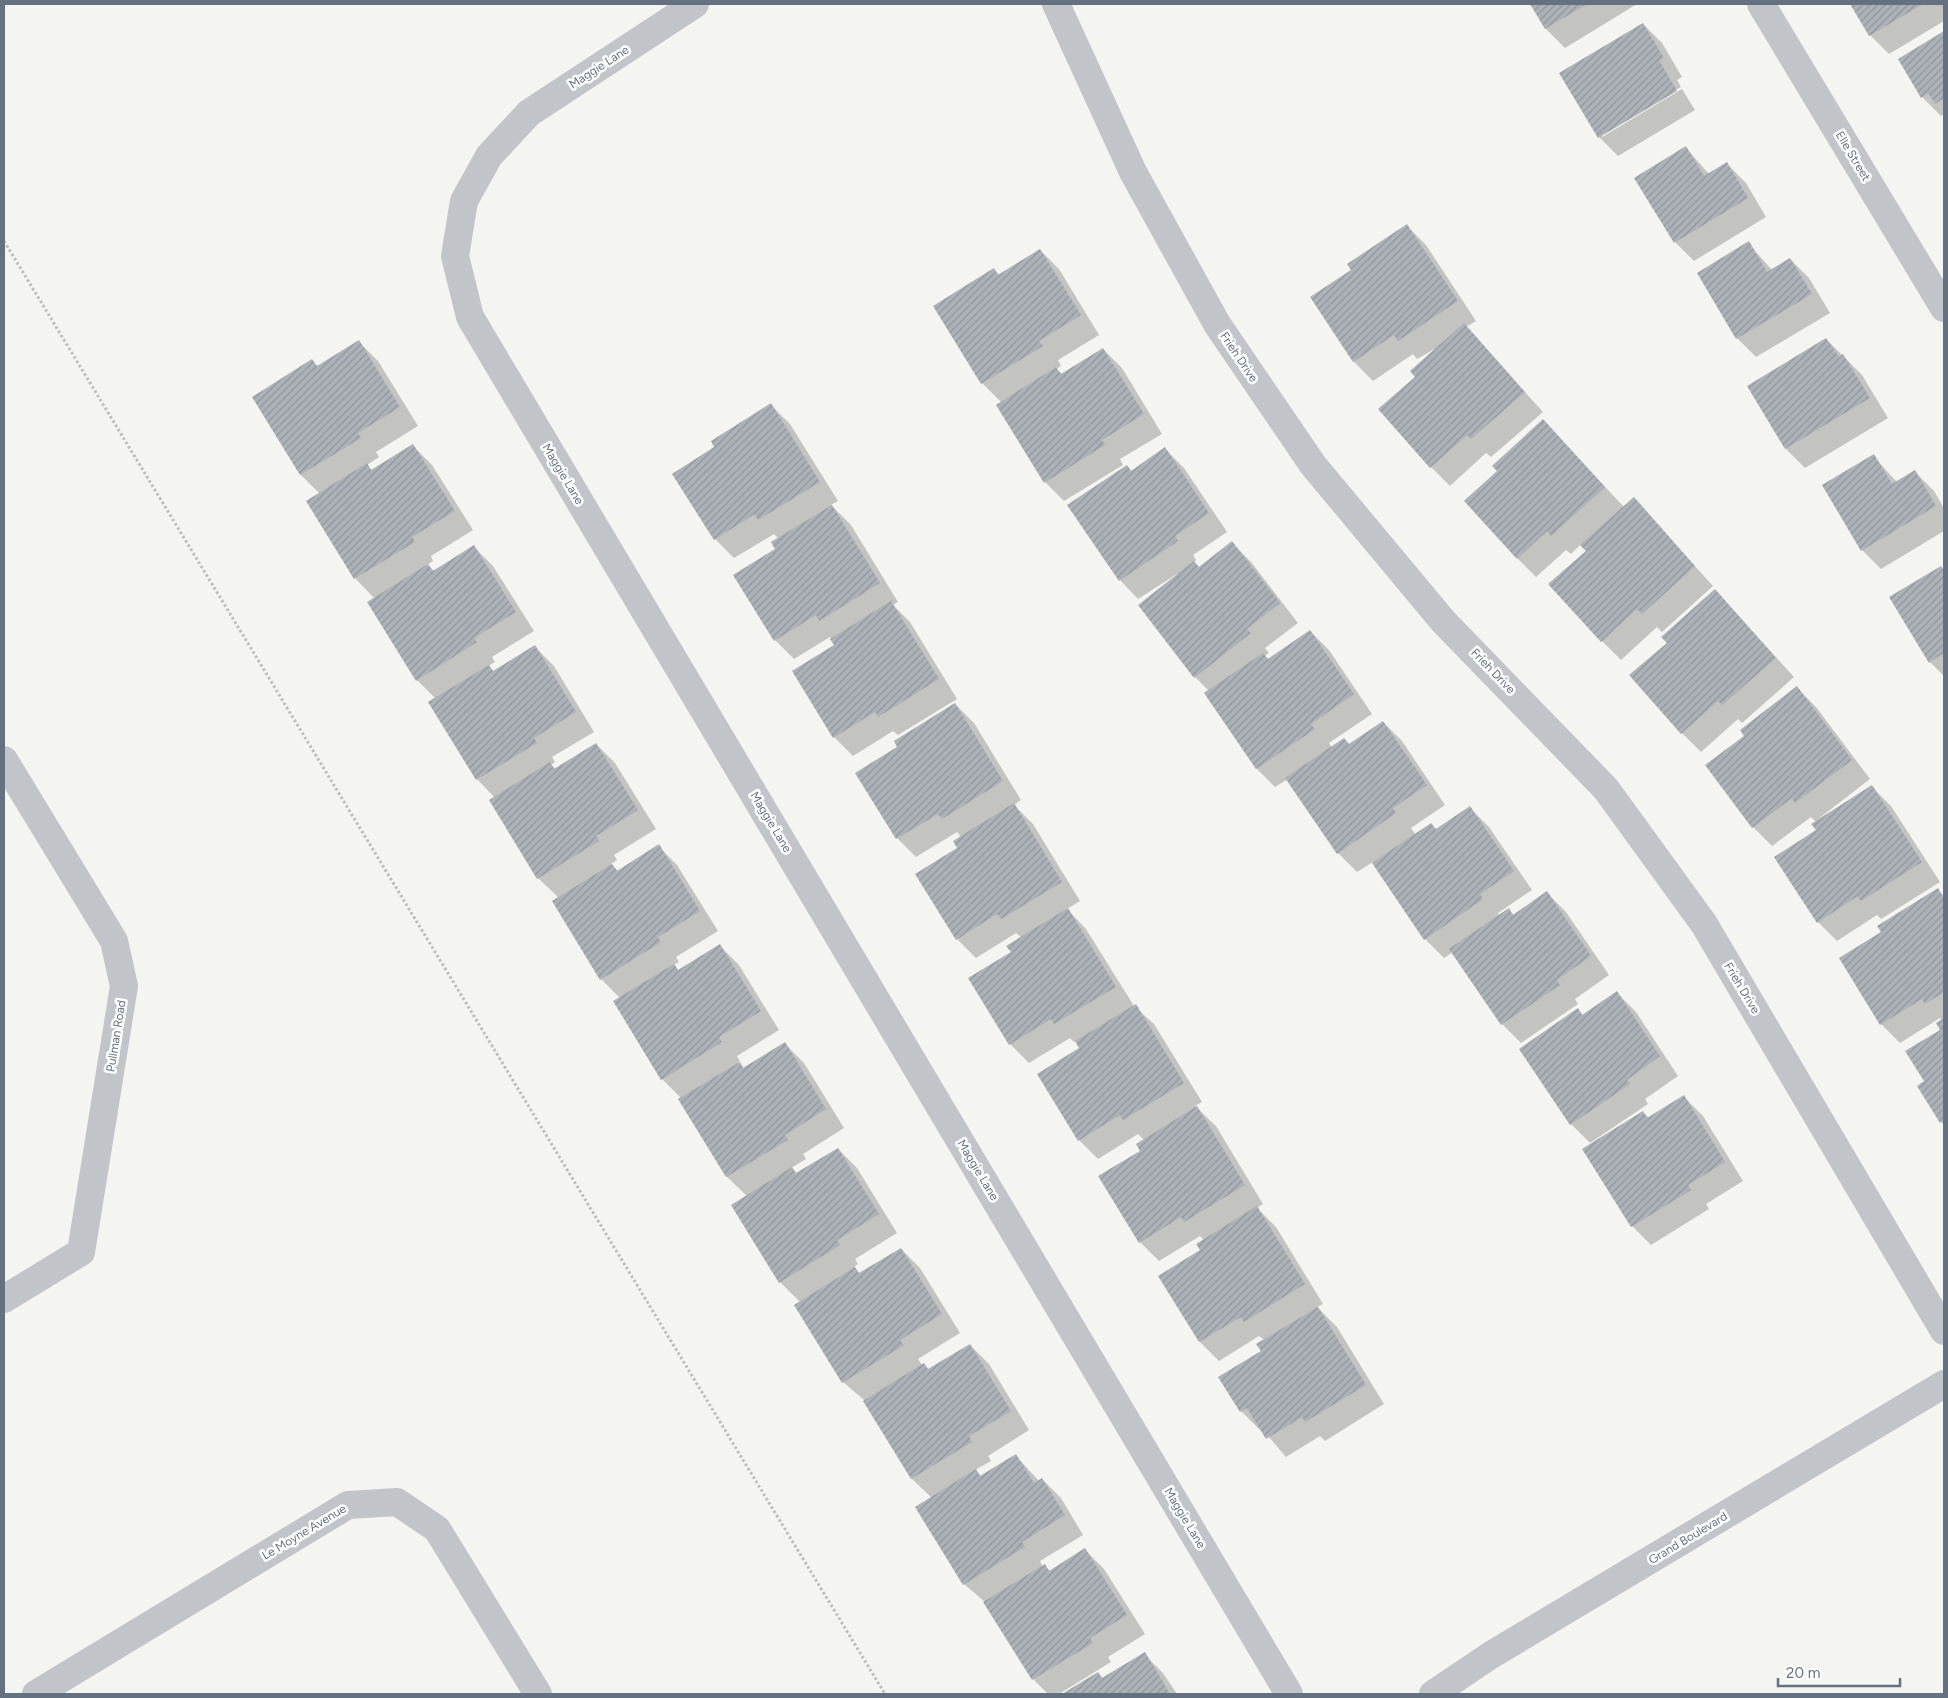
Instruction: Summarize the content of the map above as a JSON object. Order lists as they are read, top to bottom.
{
  "streets": {
    "street": [
      "Maggie Lane",
      "Elle Street",
      "Frieh Drive",
      "Pullman Road",
      "Le Moyne Avenue",
      "Grand Boulevard"
    ]
  },
  "scale_bar": "20 m"
}
